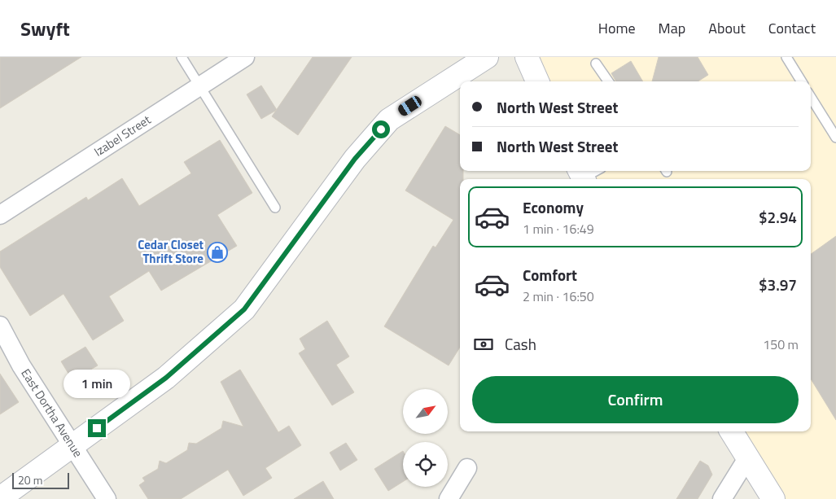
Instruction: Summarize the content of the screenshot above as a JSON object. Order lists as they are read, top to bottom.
{
  "streets": {
    "street": ["Izabel Street", "East Dortha Avenue"]
  },
  "places": {
    "shop": ["Cedar Closet Thrift Store"]
  },
  "scale_bar": "20 m",
  "north": "top right",
  "page": {
    "header": "Swyft",
    "nav": [
      "Home",
      "Map",
      "About",
      "Contact"
    ],
    "banner": ["North West Street", "North West Street"],
    "list": [
      {
        "name": "Economy",
        "note": "1 min · 16:49",
        "value": "$2.94"
      },
      {
        "name": "Comfort",
        "note": "2 min · 16:50",
        "value": "$3.97"
      }
    ],
    "pay": ["Cash", "150 m"],
    "buttons": "Confirm",
    "bubble": "1 min",
    "scale": "20 m"
  }
}
